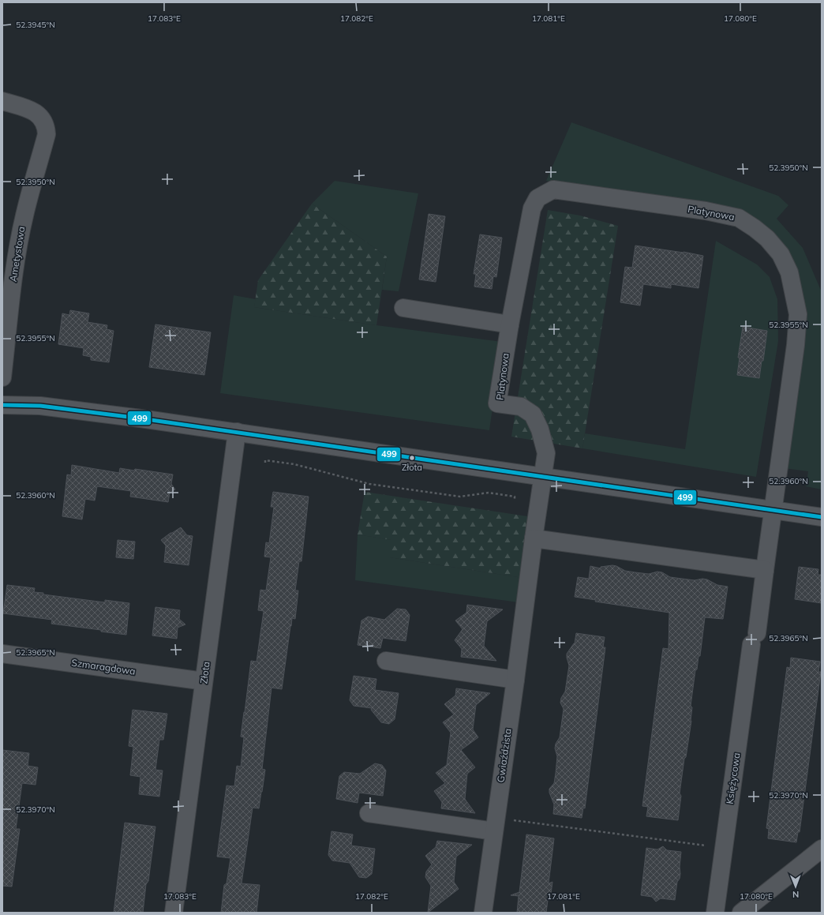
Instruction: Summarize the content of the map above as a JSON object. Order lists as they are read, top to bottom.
{
  "streets": {
    "street": [
      "Platynowa",
      "Ametystowa",
      "Szmaragdowa",
      "Złota",
      "Gwiaździsta",
      "Księżycowa"
    ]
  },
  "crossings": [
    ["Platynowa", "Gwiaździsta"],
    ["Platynowa", "Księżycowa"],
    ["Szmaragdowa", "Złota"]
  ],
  "places": ["Złota"],
  "lines": ["transit line 499"],
  "north": "bottom",
  "coordinates": [
    "17.083°E",
    "17.082°E",
    "17.081°E",
    "17.080°E",
    "52.3945°N",
    "52.3950°N",
    "52.3955°N",
    "52.3960°N",
    "52.3965°N",
    "52.3970°N"
  ]
}
